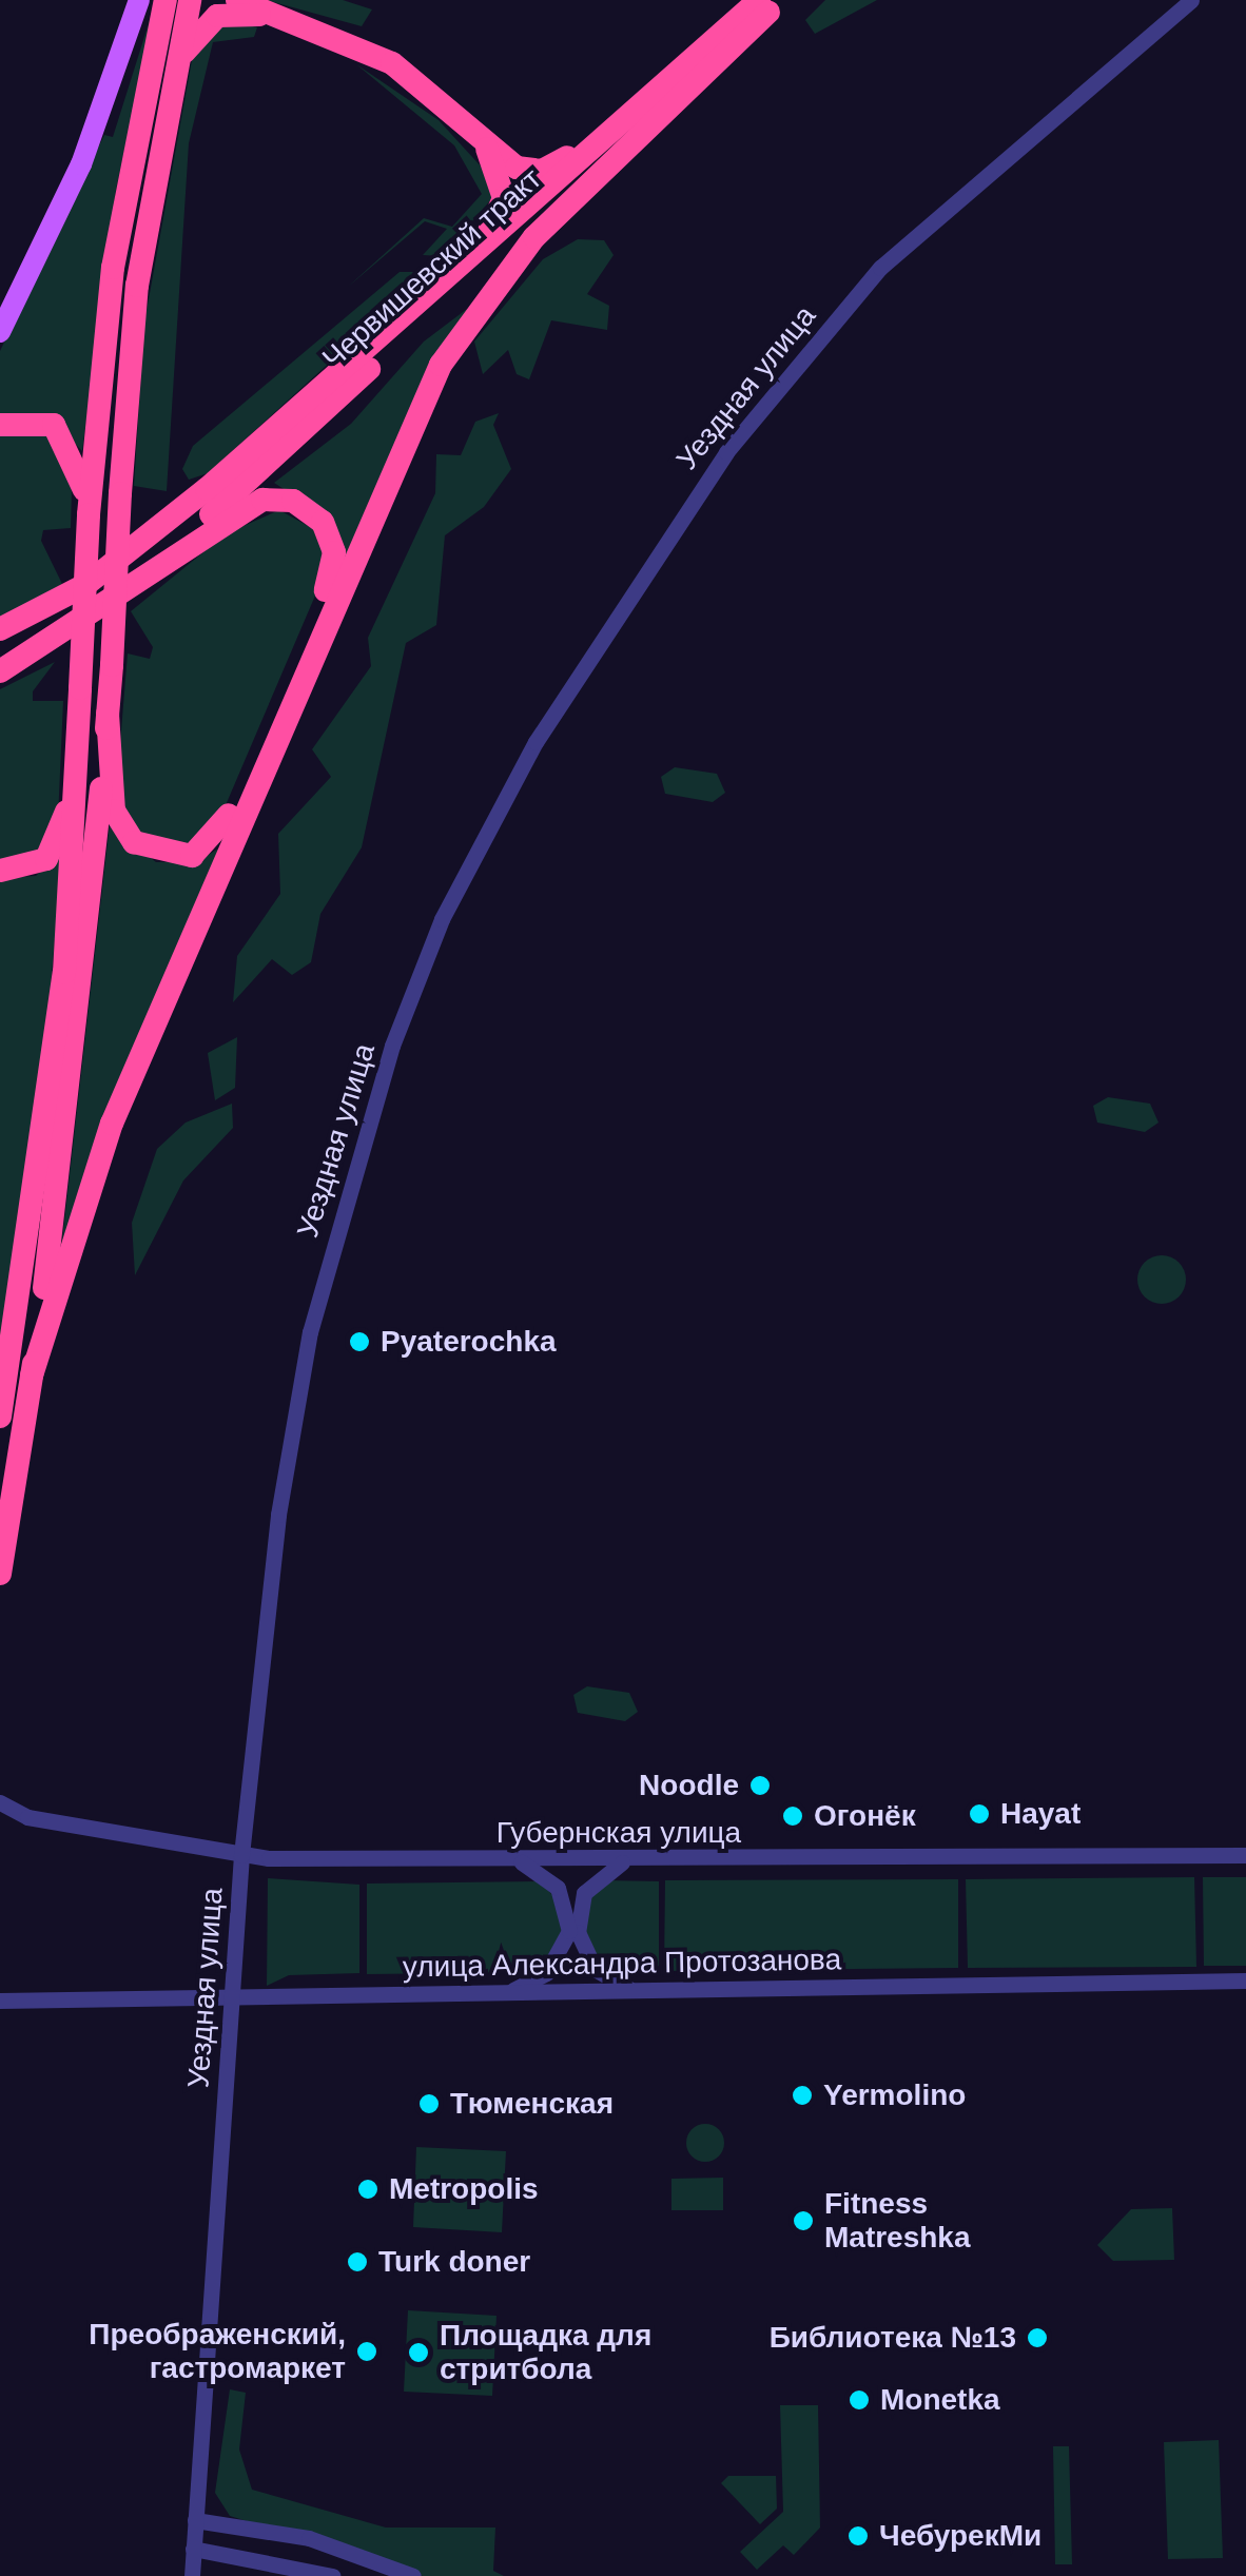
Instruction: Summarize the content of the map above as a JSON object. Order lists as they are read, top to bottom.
{
  "streets": {
    "highway": ["Червишевский тракт"],
    "street": ["Уездная улица", "Губернская улица", "улица Александра Протозанова"]
  },
  "crossings": [
    ["Уездная улица", "Губернская улица"],
    ["Уездная улица", "улица Александра Протозанова"]
  ],
  "places": [
    "Pyaterochka",
    "Noodle",
    "Hayat",
    "Огонёк",
    "Yermolino",
    "Тюменская",
    "Metropolis",
    "Fitness Matreshka",
    "Turk doner",
    "Библиотека №13",
    "Преображенский, гастромаркет",
    "Площадка для стритбола",
    "Monetka",
    "ЧебурекМи"
  ]
}
